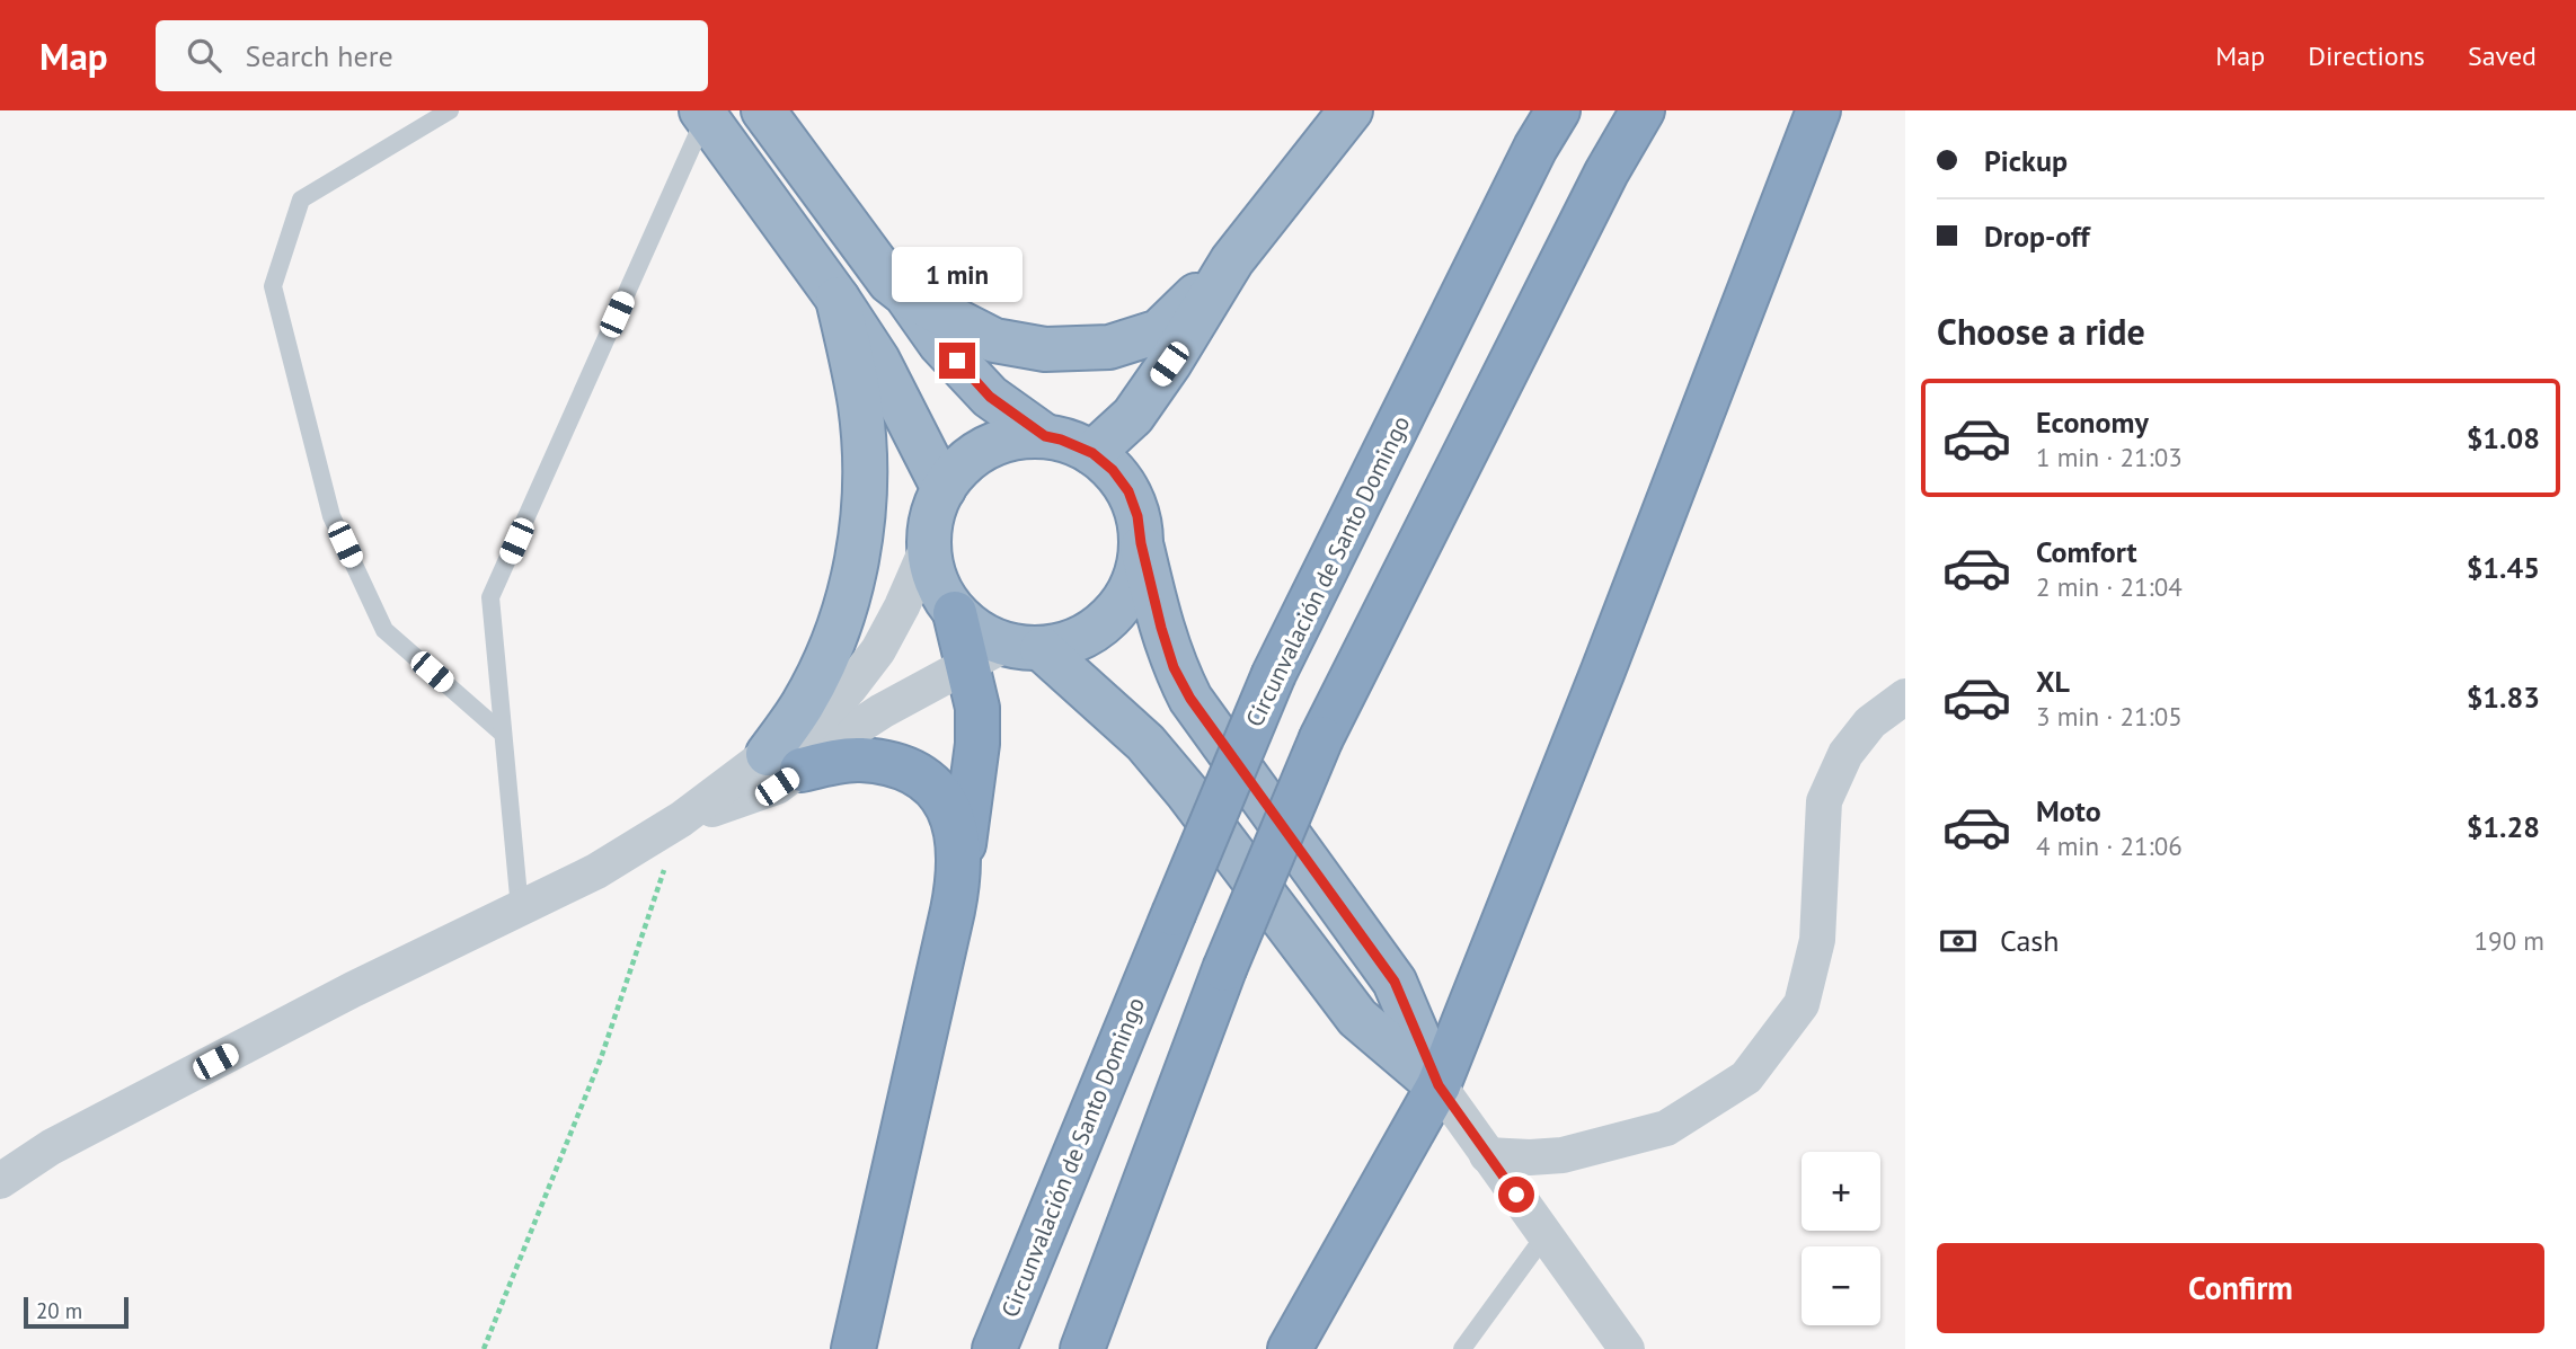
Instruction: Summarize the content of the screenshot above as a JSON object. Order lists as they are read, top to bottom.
{
  "streets": {
    "highway": ["Circunvalación de Santo Domingo"]
  },
  "scale_bar": "20 m",
  "page": {
    "header": "Map",
    "search": "Search here",
    "nav": ["Map", "Directions", "Saved"],
    "banner": ["Pickup", "Drop-off"],
    "bubble": "1 min",
    "heading": "Choose a ride",
    "list": [
      {
        "name": "Economy",
        "note": "1 min · 21:03",
        "value": "$1.08"
      },
      {
        "name": "Comfort",
        "note": "2 min · 21:04",
        "value": "$1.45"
      },
      {
        "name": "XL",
        "note": "3 min · 21:05",
        "value": "$1.83"
      },
      {
        "name": "Moto",
        "note": "4 min · 21:06",
        "value": "$1.28"
      }
    ],
    "pay": ["Cash", "190 m"],
    "map_buttons": ["+", "−"],
    "buttons": "Confirm",
    "scale": "20 m"
  }
}
